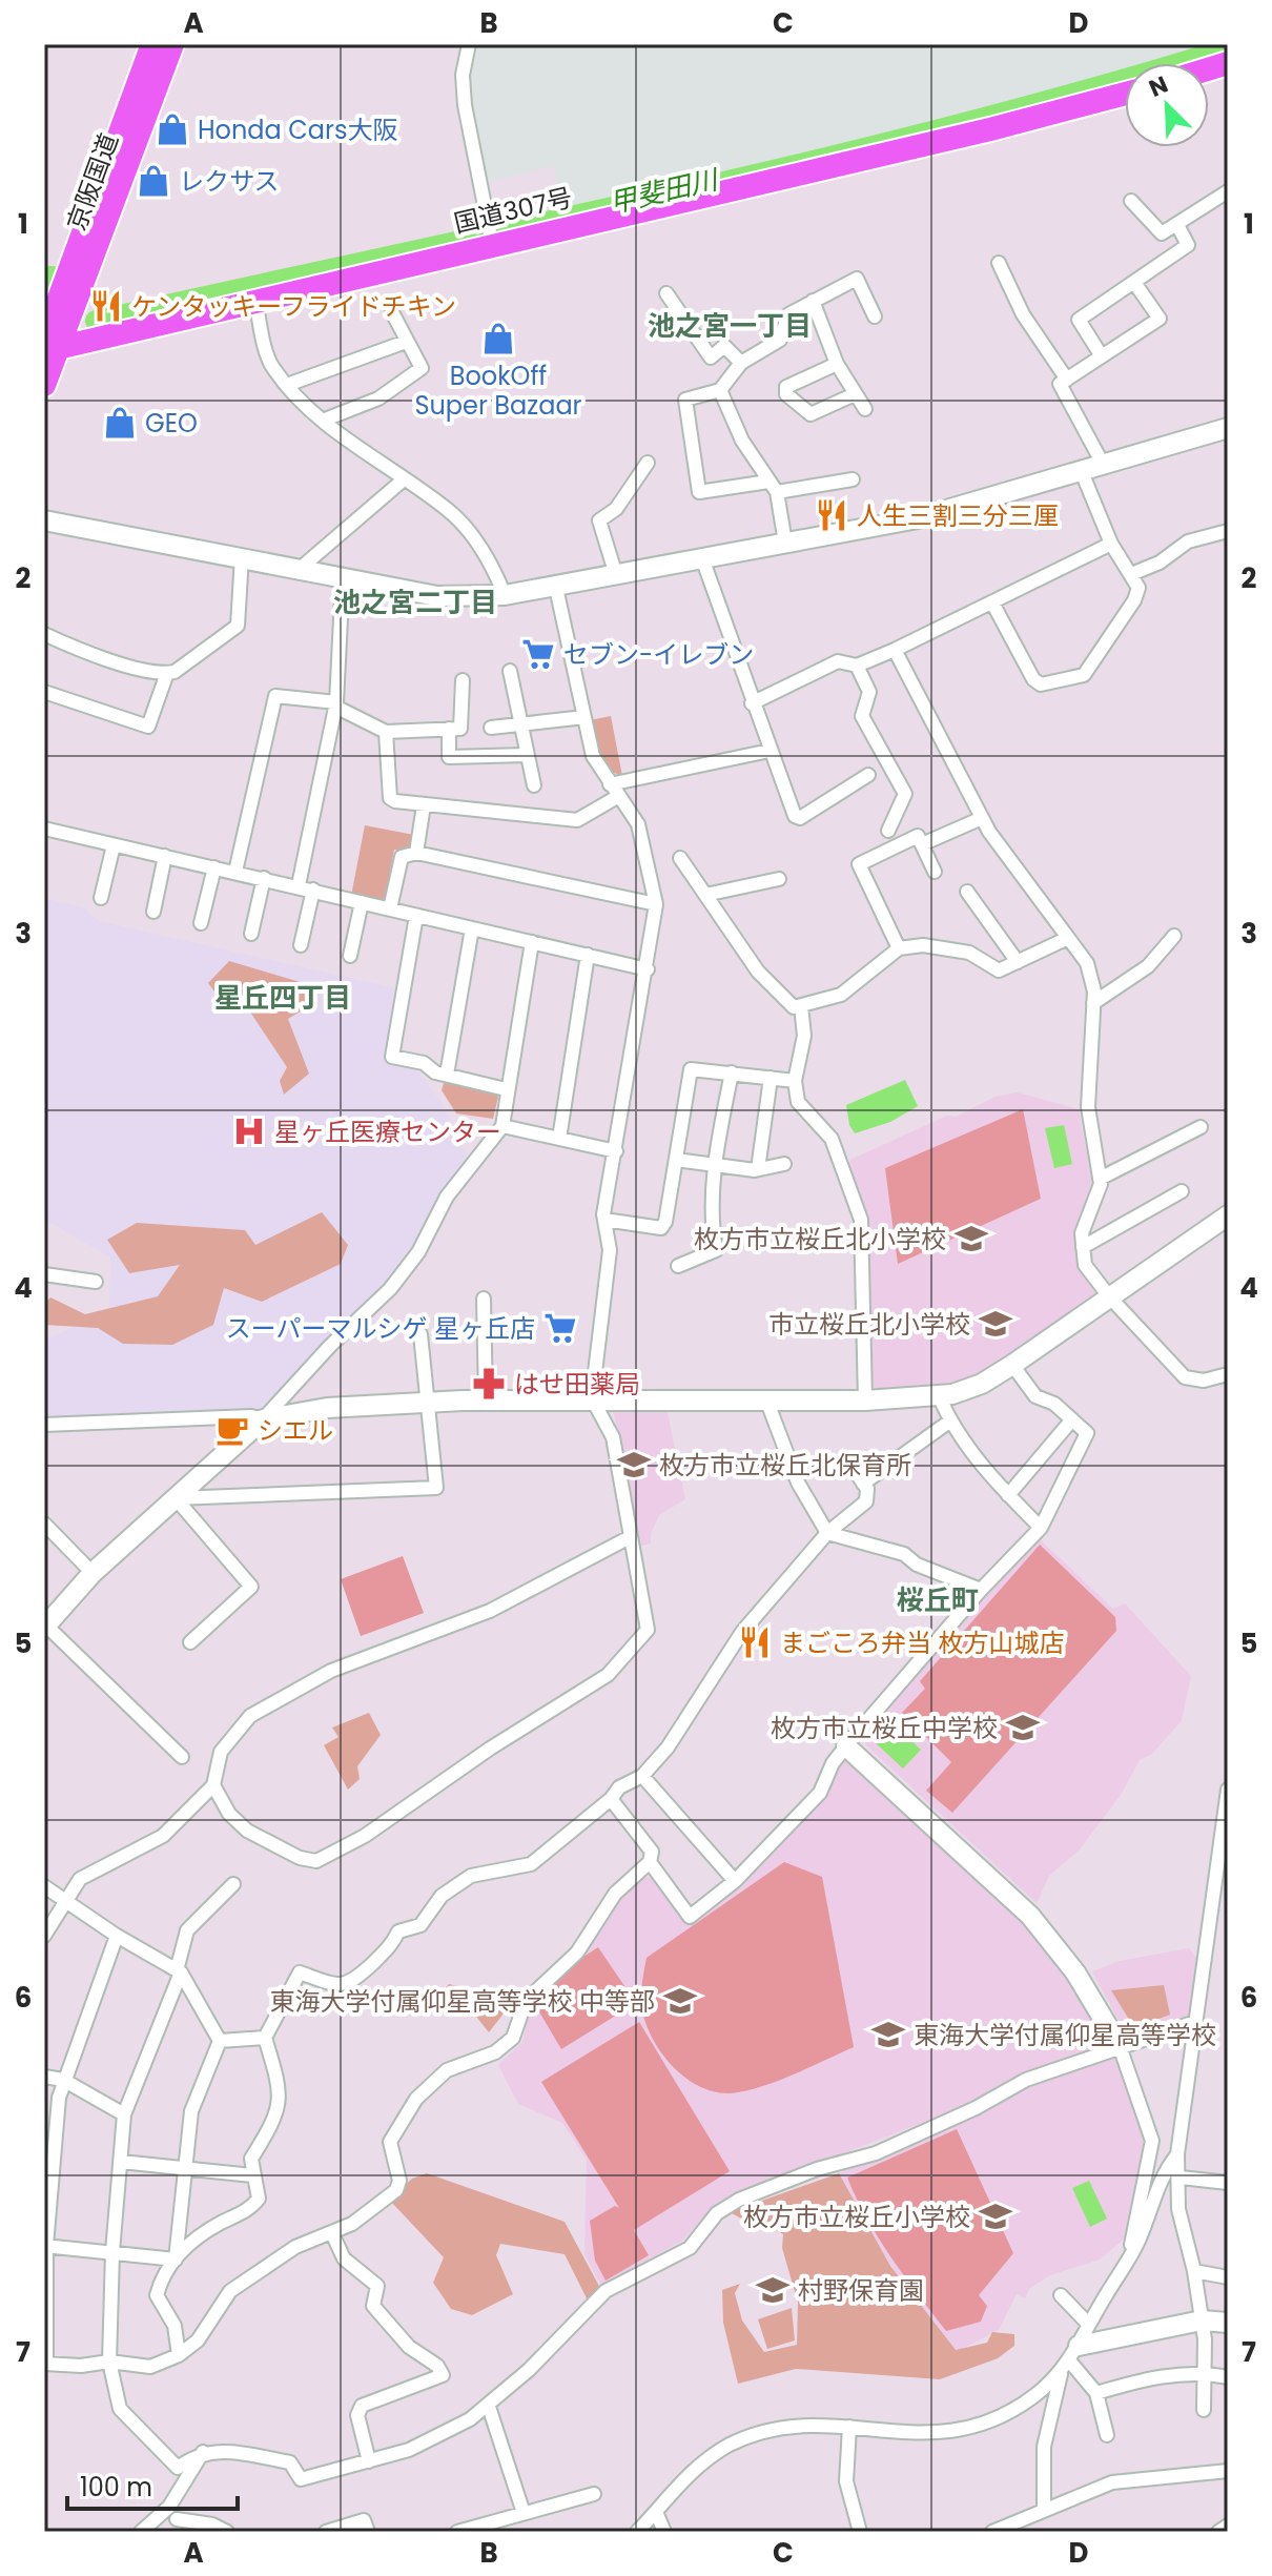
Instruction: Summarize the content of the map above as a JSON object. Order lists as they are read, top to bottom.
{
  "streets": {
    "highway": ["京阪国道", "国道307号"]
  },
  "crossings": [
    ["京阪国道", "国道307号"]
  ],
  "districts": [
    "池之宮一丁目",
    "池之宮二丁目",
    "星丘四丁目",
    "桜丘町"
  ],
  "water": ["甲斐田川"],
  "places": {
    "shop": [
      "Honda Cars大阪",
      "レクサス",
      "BookOff Super Bazaar",
      "GEO"
    ],
    "restaurant": ["ケンタッキーフライドチキン", "人生三割三分三厘", "まごころ弁当 枚方山城店"],
    "supermarket": ["セブン-イレブン", "スーパーマルシゲ 星ヶ丘店"],
    "hospital": ["星ヶ丘医療センター"],
    "school or university": [
      "枚方市立桜丘北小学校",
      "市立桜丘北小学校",
      "枚方市立桜丘北保育所",
      "枚方市立桜丘中学校",
      "東海大学付属仰星高等学校 中等部",
      "東海大学付属仰星高等学校",
      "枚方市立桜丘小学校",
      "村野保育園"
    ],
    "pharmacy": ["はせ田薬局"],
    "cafe": ["シエル"]
  },
  "scale_bar": "100 m",
  "north": "top left",
  "grid": {
    "columns": [
      "A",
      "B",
      "C",
      "D"
    ],
    "rows": [
      "1",
      "2",
      "3",
      "4",
      "5",
      "6",
      "7"
    ]
  }
}
